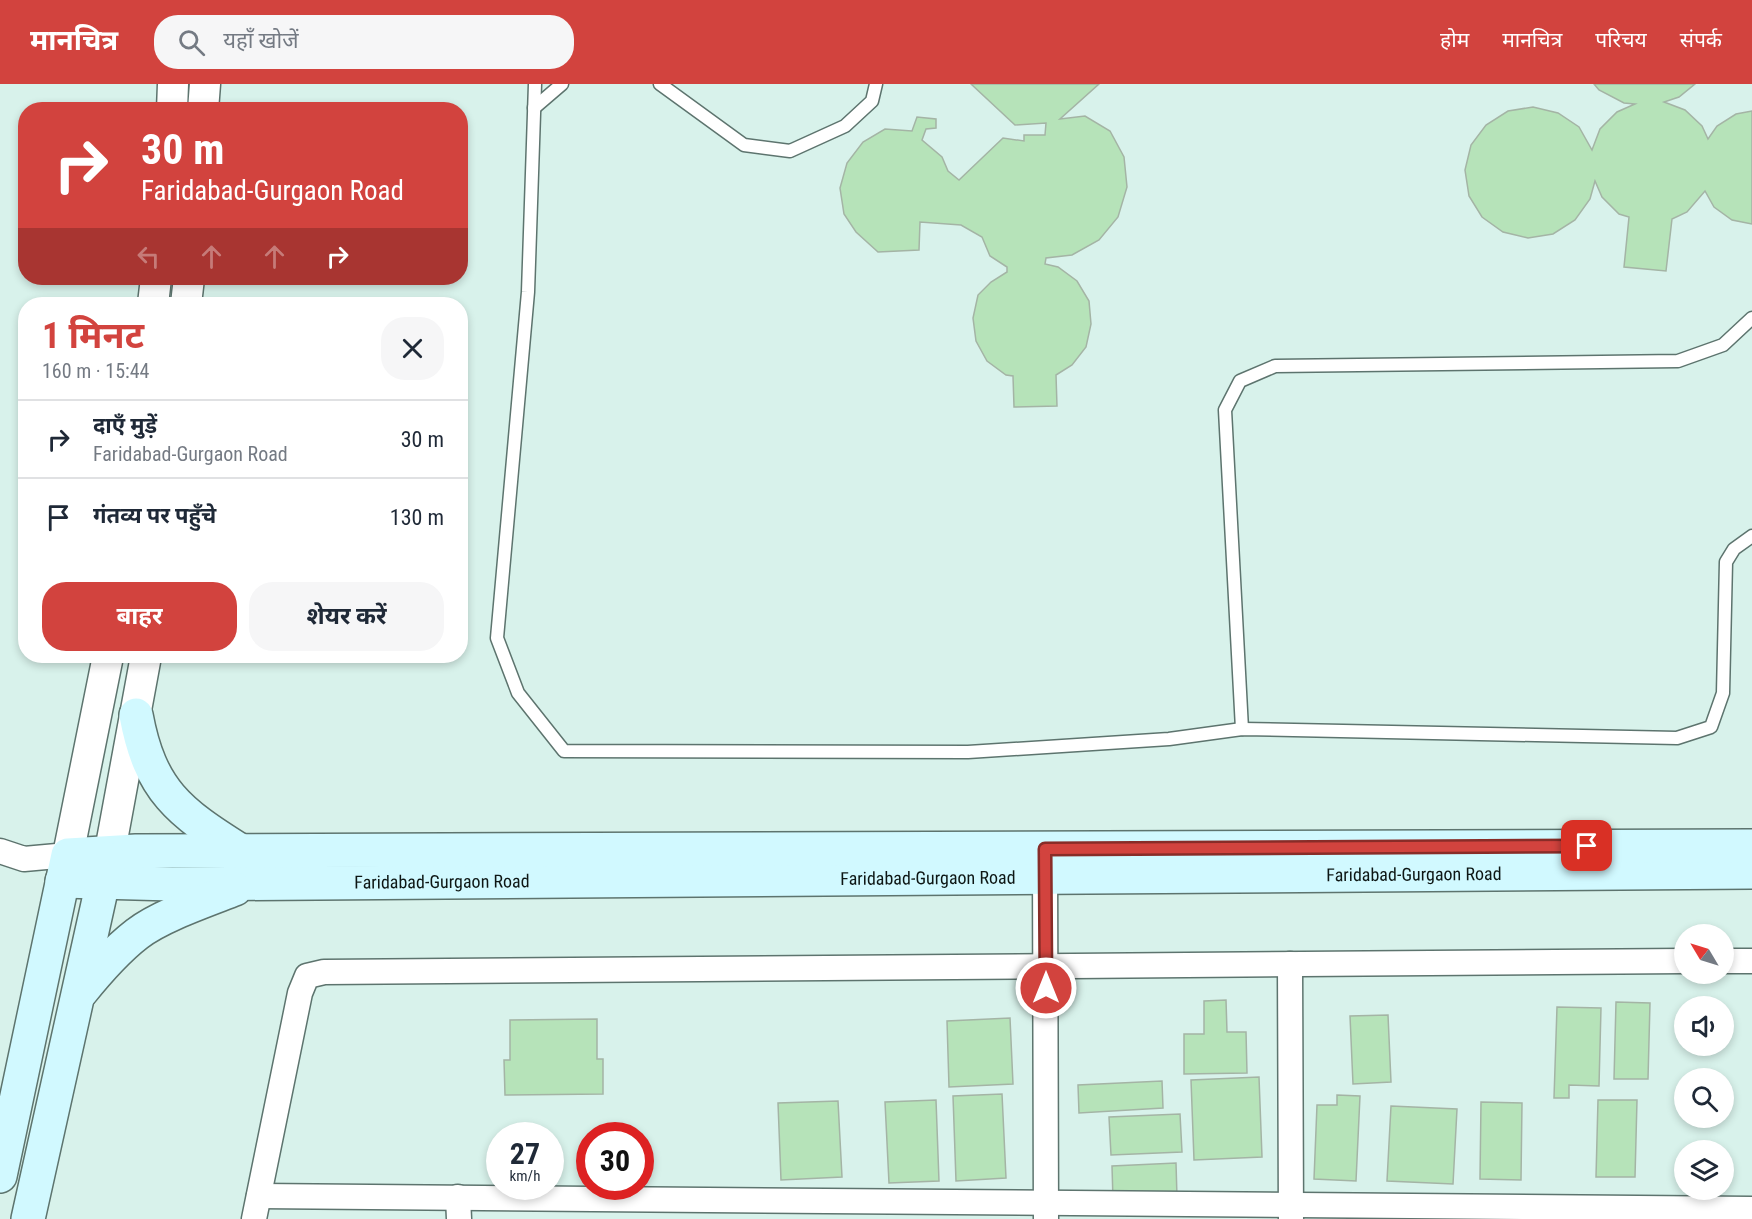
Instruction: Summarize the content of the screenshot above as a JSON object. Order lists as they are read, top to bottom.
{
  "streets": {
    "main road": ["Faridabad-Gurgaon Road"]
  },
  "north": "top left",
  "page": {
    "header": "मानचित्र",
    "search": "यहाँ खोजें",
    "nav": [
      "होम",
      "मानचित्र",
      "परिचय",
      "संपर्क"
    ],
    "turn": ["30 m", "Faridabad-Gurgaon Road"],
    "heading": ["1 मिनट", "160 m · 15:44"],
    "list": [
      {
        "name": "दाएँ मुड़ें",
        "note": "Faridabad-Gurgaon Road",
        "value": "30 m"
      },
      {
        "name": "गंतव्य पर पहुँचे",
        "value": "130 m"
      }
    ],
    "buttons": ["बाहर", "शेयर करें"],
    "speed": "27 km/h",
    "limit": "30"
  }
}
